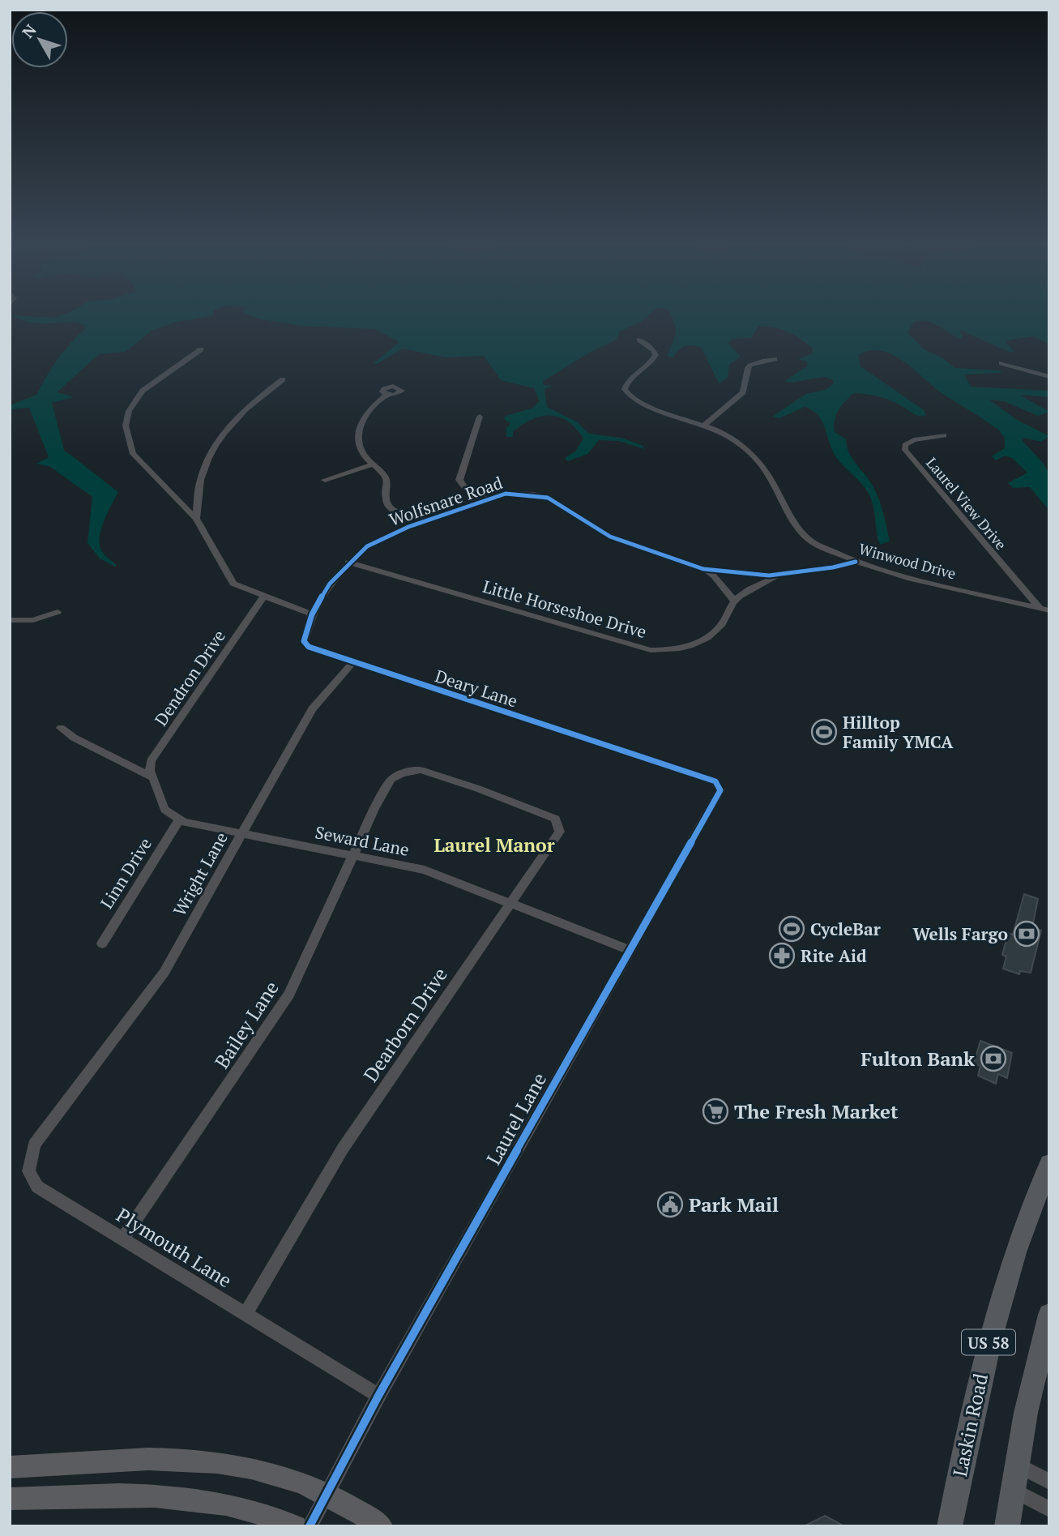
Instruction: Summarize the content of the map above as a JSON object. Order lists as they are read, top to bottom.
{
  "streets": {
    "main road": ["US 58", "Laskin Road"],
    "street": [
      "Wolfsnare Road",
      "Laurel View Drive",
      "Winwood Drive",
      "Little Horseshoe Drive",
      "Dendron Drive",
      "Deary Lane",
      "Seward Lane",
      "Linn Drive",
      "Wright Lane",
      "Bailey Lane",
      "Dearborn Drive",
      "Laurel Lane",
      "Plymouth Lane"
    ]
  },
  "crossings": [
    ["Wolfsnare Road", "Winwood Drive"],
    ["Wolfsnare Road", "Little Horseshoe Drive"],
    ["Wolfsnare Road", "Deary Lane"],
    ["Laurel View Drive", "Winwood Drive"],
    ["Deary Lane", "Wright Lane"],
    ["Deary Lane", "Laurel Lane"],
    ["Seward Lane", "Linn Drive"],
    ["Seward Lane", "Wright Lane"],
    ["Seward Lane", "Bailey Lane"],
    ["Seward Lane", "Dearborn Drive"],
    ["Seward Lane", "Laurel Lane"],
    ["Wright Lane", "Plymouth Lane"],
    ["Bailey Lane", "Dearborn Drive"],
    ["Bailey Lane", "Plymouth Lane"],
    ["Dearborn Drive", "Plymouth Lane"],
    ["Laurel Lane", "Plymouth Lane"]
  ],
  "districts": ["Laurel Manor"],
  "places": {
    "sports": ["Hilltop Family YMCA", "CycleBar"],
    "bank": ["Wells Fargo", "Fulton Bank"],
    "pharmacy": ["Rite Aid"],
    "supermarket": ["The Fresh Market"],
    "public building": ["Park Mail"]
  },
  "north": "top left"
}
